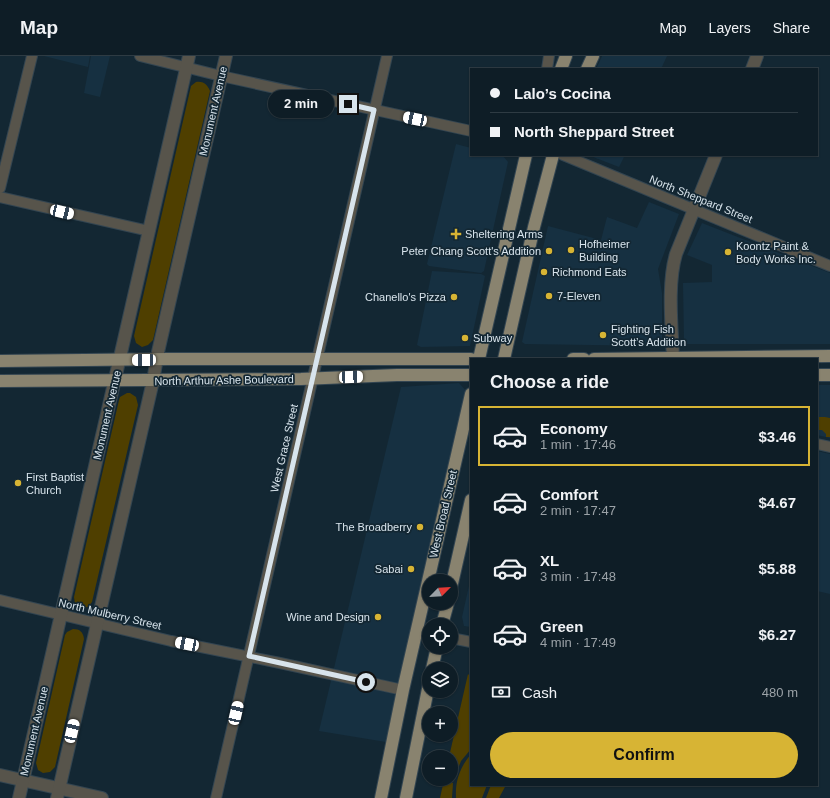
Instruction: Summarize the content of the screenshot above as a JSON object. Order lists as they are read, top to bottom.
{
  "streets": {
    "main road": ["North Arthur Ashe Boulevard", "West Broad Street"],
    "street": [
      "Monument Avenue",
      "North Sheppard Street",
      "West Grace Street",
      "North Mulberry Street"
    ]
  },
  "crossings": [
    ["Monument Avenue", "North Arthur Ashe Boulevard"],
    ["Monument Avenue", "North Mulberry Street"],
    ["North Arthur Ashe Boulevard", "West Grace Street"],
    ["West Grace Street", "North Mulberry Street"],
    ["West Broad Street", "North Mulberry Street"]
  ],
  "places": {
    "health": ["Sheltering Arms"],
    "other": [
      "Hofheimer Building",
      "Peter Chang Scott's Addition",
      "Koontz Paint & Body Works Inc.",
      "Richmond Eats",
      "7-Eleven",
      "Chanello's Pizza",
      "Fighting Fish Scott’s Addition",
      "Subway",
      "First Baptist Church",
      "The Broadberry",
      "Sabai",
      "Wine and Design"
    ]
  },
  "north": "top right",
  "page": {
    "header": "Map",
    "nav": ["Map", "Layers", "Share"],
    "banner": ["Lalo’s Cocina", "North Sheppard Street"],
    "bubble": "2 min",
    "heading": "Choose a ride",
    "list": [
      {
        "name": "Economy",
        "note": "1 min · 17:46",
        "value": "$3.46"
      },
      {
        "name": "Comfort",
        "note": "2 min · 17:47",
        "value": "$4.67"
      },
      {
        "name": "XL",
        "note": "3 min · 17:48",
        "value": "$5.88"
      },
      {
        "name": "Green",
        "note": "4 min · 17:49",
        "value": "$6.27"
      }
    ],
    "map_buttons": ["+", "−"],
    "pay": ["Cash", "480 m"],
    "buttons": "Confirm"
  }
}
